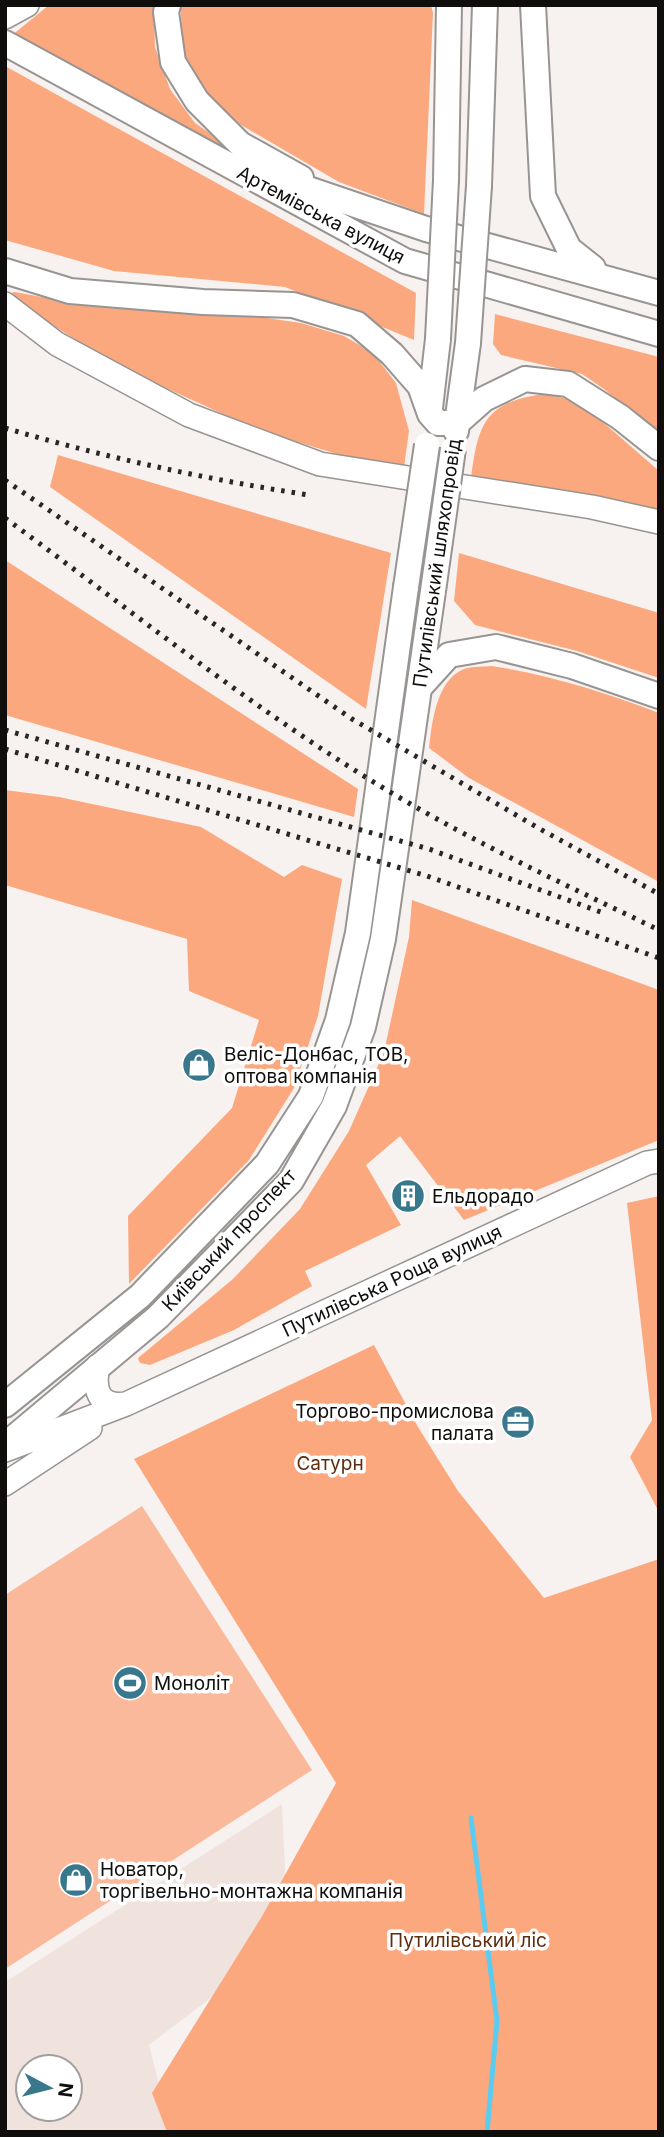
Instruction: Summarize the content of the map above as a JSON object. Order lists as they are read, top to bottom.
{
  "streets": {
    "main road": ["Артемівська вулиця", "Путилівський шляхопровід", "Київський проспект"],
    "street": ["Путилівська Роща вулиця"]
  },
  "crossings": [
    ["Путилівський шляхопровід", "Київський проспект"]
  ],
  "parks": ["Сатурн", "Путилівський ліс"],
  "places": {
    "shop": ["Веліс-Донбас, ТОВ, оптова компанія", "Новатор, торгівельно-монтажна компанія"],
    "building": ["Ельдорадо"],
    "office": ["Торгово-промислова палата"],
    "sports": ["Моноліт"]
  },
  "north": "right"
}
